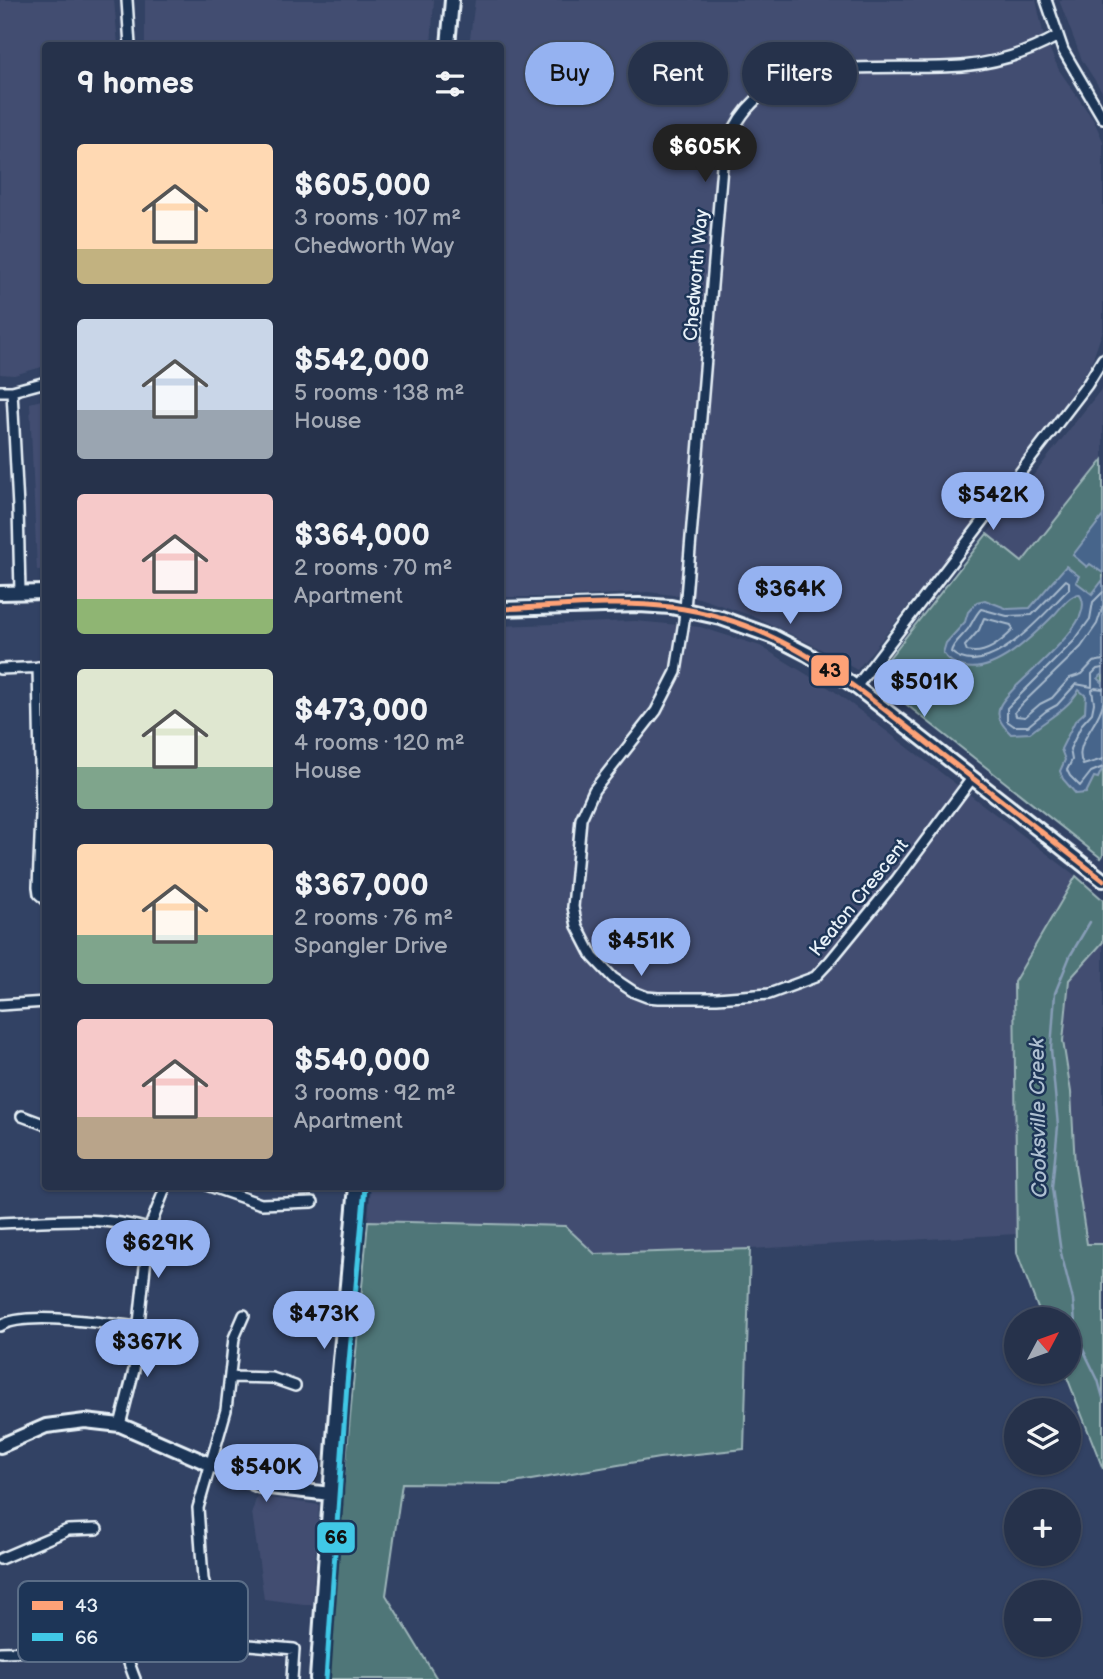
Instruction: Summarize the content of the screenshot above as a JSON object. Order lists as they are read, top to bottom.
{
  "streets": {
    "street": ["Chedworth Way", "Keaton Crescent"]
  },
  "crossings": [
    ["Chedworth Way", "Keaton Crescent"]
  ],
  "water": ["Cooksville Creek"],
  "lines": ["transit line 43", "transit line 66"],
  "legend": ["43", "66"],
  "north": "top right",
  "page": {
    "chip": ["Buy", "Rent", "Filters"],
    "heading": "9 homes",
    "price": [
      "$605K",
      "$542K",
      "$364K",
      "$501K",
      "$451K",
      "$629K",
      "$473K",
      "$367K",
      "$540K"
    ],
    "list": [
      {
        "name": "$605,000",
        "note": "3 rooms · 107 m² · Chedworth Way"
      },
      {
        "name": "$542,000",
        "note": "5 rooms · 138 m² · House"
      },
      {
        "name": "$364,000",
        "note": "2 rooms · 70 m² · Apartment"
      },
      {
        "name": "$473,000",
        "note": "4 rooms · 120 m² · House"
      },
      {
        "name": "$367,000",
        "note": "2 rooms · 76 m² · Spangler Drive"
      },
      {
        "name": "$540,000",
        "note": "3 rooms · 92 m² · Apartment"
      }
    ],
    "map_buttons": ["+", "−"]
  }
}
